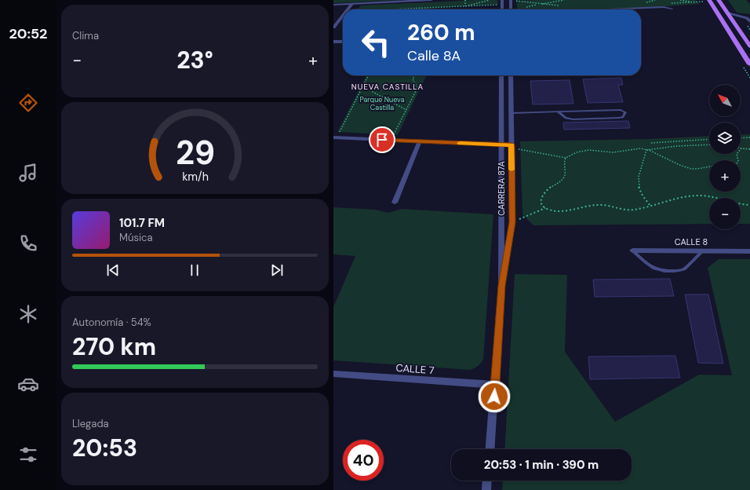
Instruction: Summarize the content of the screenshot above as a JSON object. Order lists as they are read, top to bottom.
{
  "streets": {
    "street": ["CARRERA 87A", "CALLE 8", "CALLE 7"]
  },
  "crossings": [
    ["CARRERA 87A", "CALLE 7"]
  ],
  "districts": ["NUEVA CASTILLA"],
  "parks": ["Parque Nueva Castilla"],
  "north": "top left",
  "page": {
    "tabs": "20:52",
    "tile": [
      "Clima",
      ["Autonomía · 54%", "270 km"],
      ["Llegada", "20:53"]
    ],
    "turn": ["260 m", "Calle 8A"],
    "heat": ["−", "23°", "+"],
    "map_buttons": ["+", "−"],
    "song": ["101.7 FM", "Música"],
    "limit": "40",
    "trip": "20:53 · 1 min · 390 m",
    "gauge": ["29", "km/h"]
  }
}
